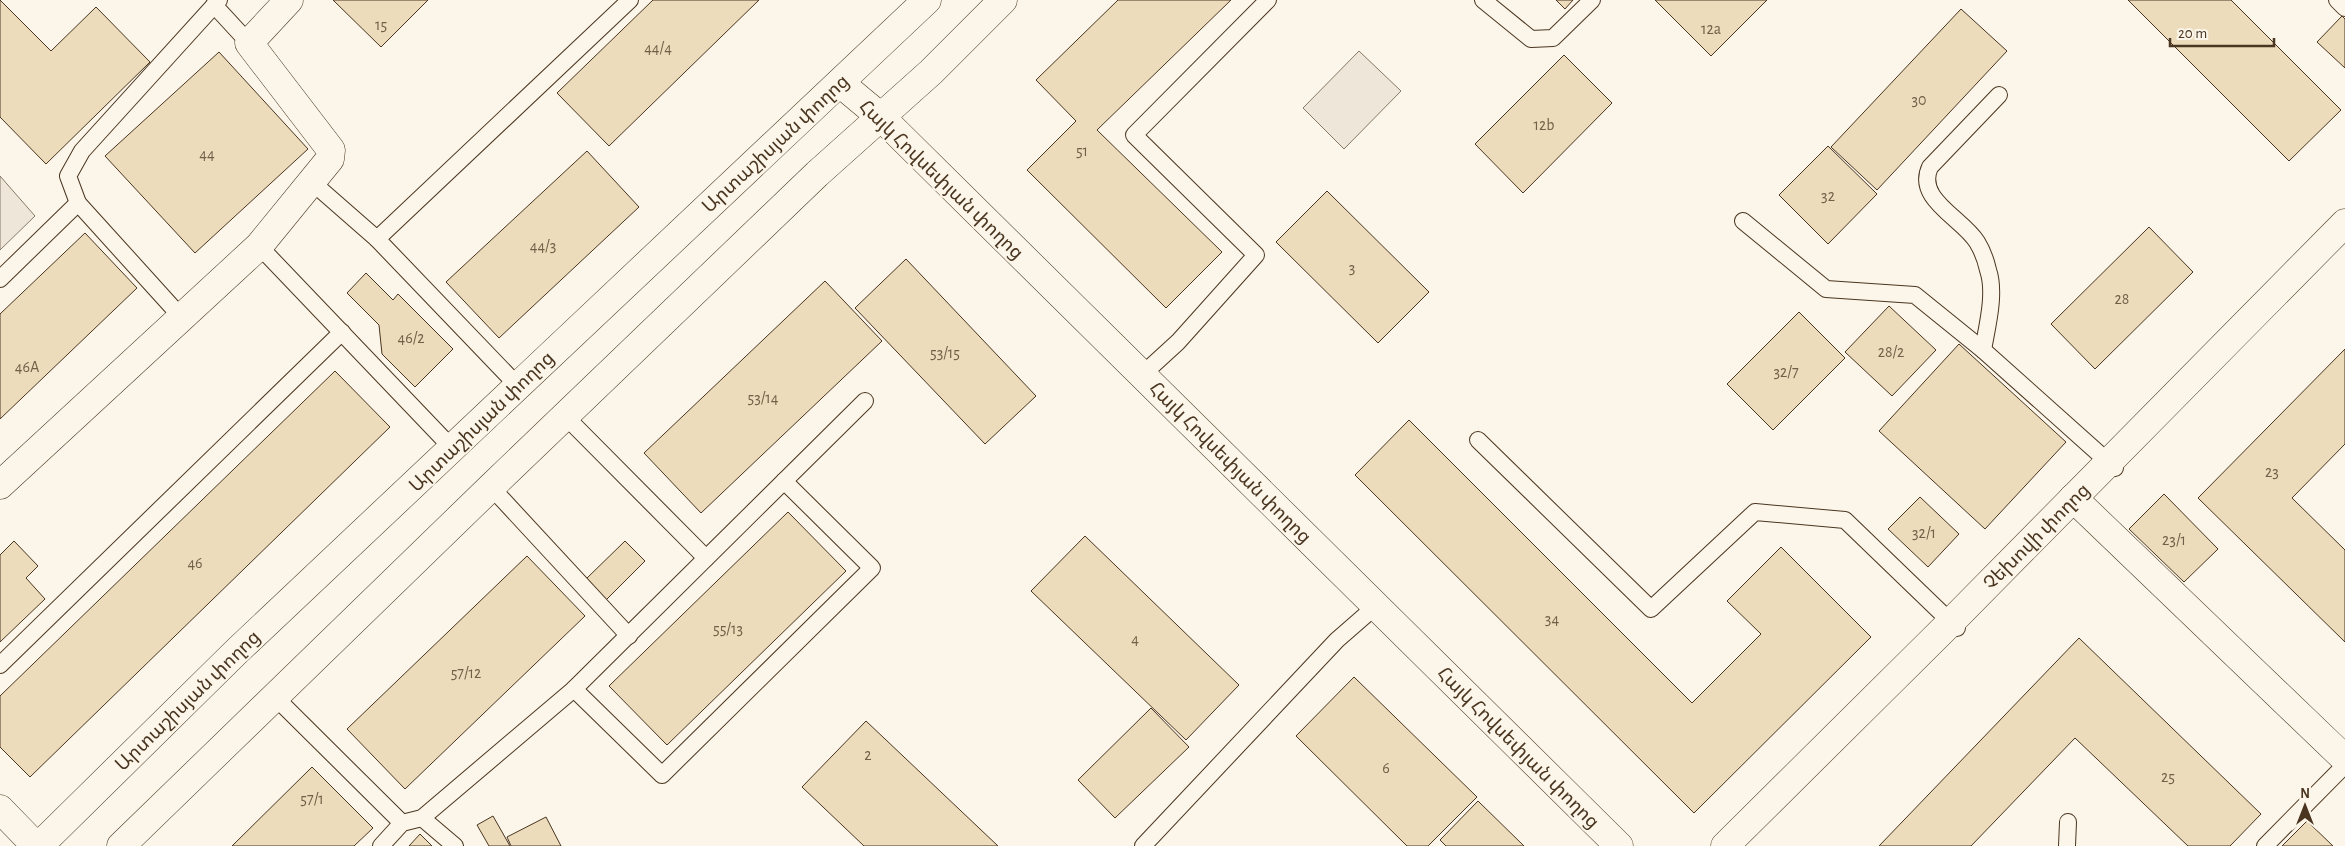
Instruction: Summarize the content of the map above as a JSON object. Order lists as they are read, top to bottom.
{
  "streets": {
    "street": ["Արտաշիսյան փողոց", "Հայկ Հովսեփյան փողոց", "Չեխովի փողոց"]
  },
  "crossings": [
    ["Արտաշիսյան փողոց", "Հայկ Հովսեփյան փողոց"]
  ],
  "house_numbers": [
    "15",
    "12a",
    "44/4",
    "30",
    "12b",
    "51",
    "44",
    "32",
    "44/3",
    "3",
    "28",
    "46/2",
    "28/2",
    "53/15",
    "46А",
    "32/7",
    "53/14",
    "23",
    "32/1",
    "23/1",
    "46",
    "34",
    "55/13",
    "4",
    "57/12",
    "2",
    "6",
    "25",
    "57/1"
  ],
  "scale_bar": "20 m",
  "north": "top"
}
